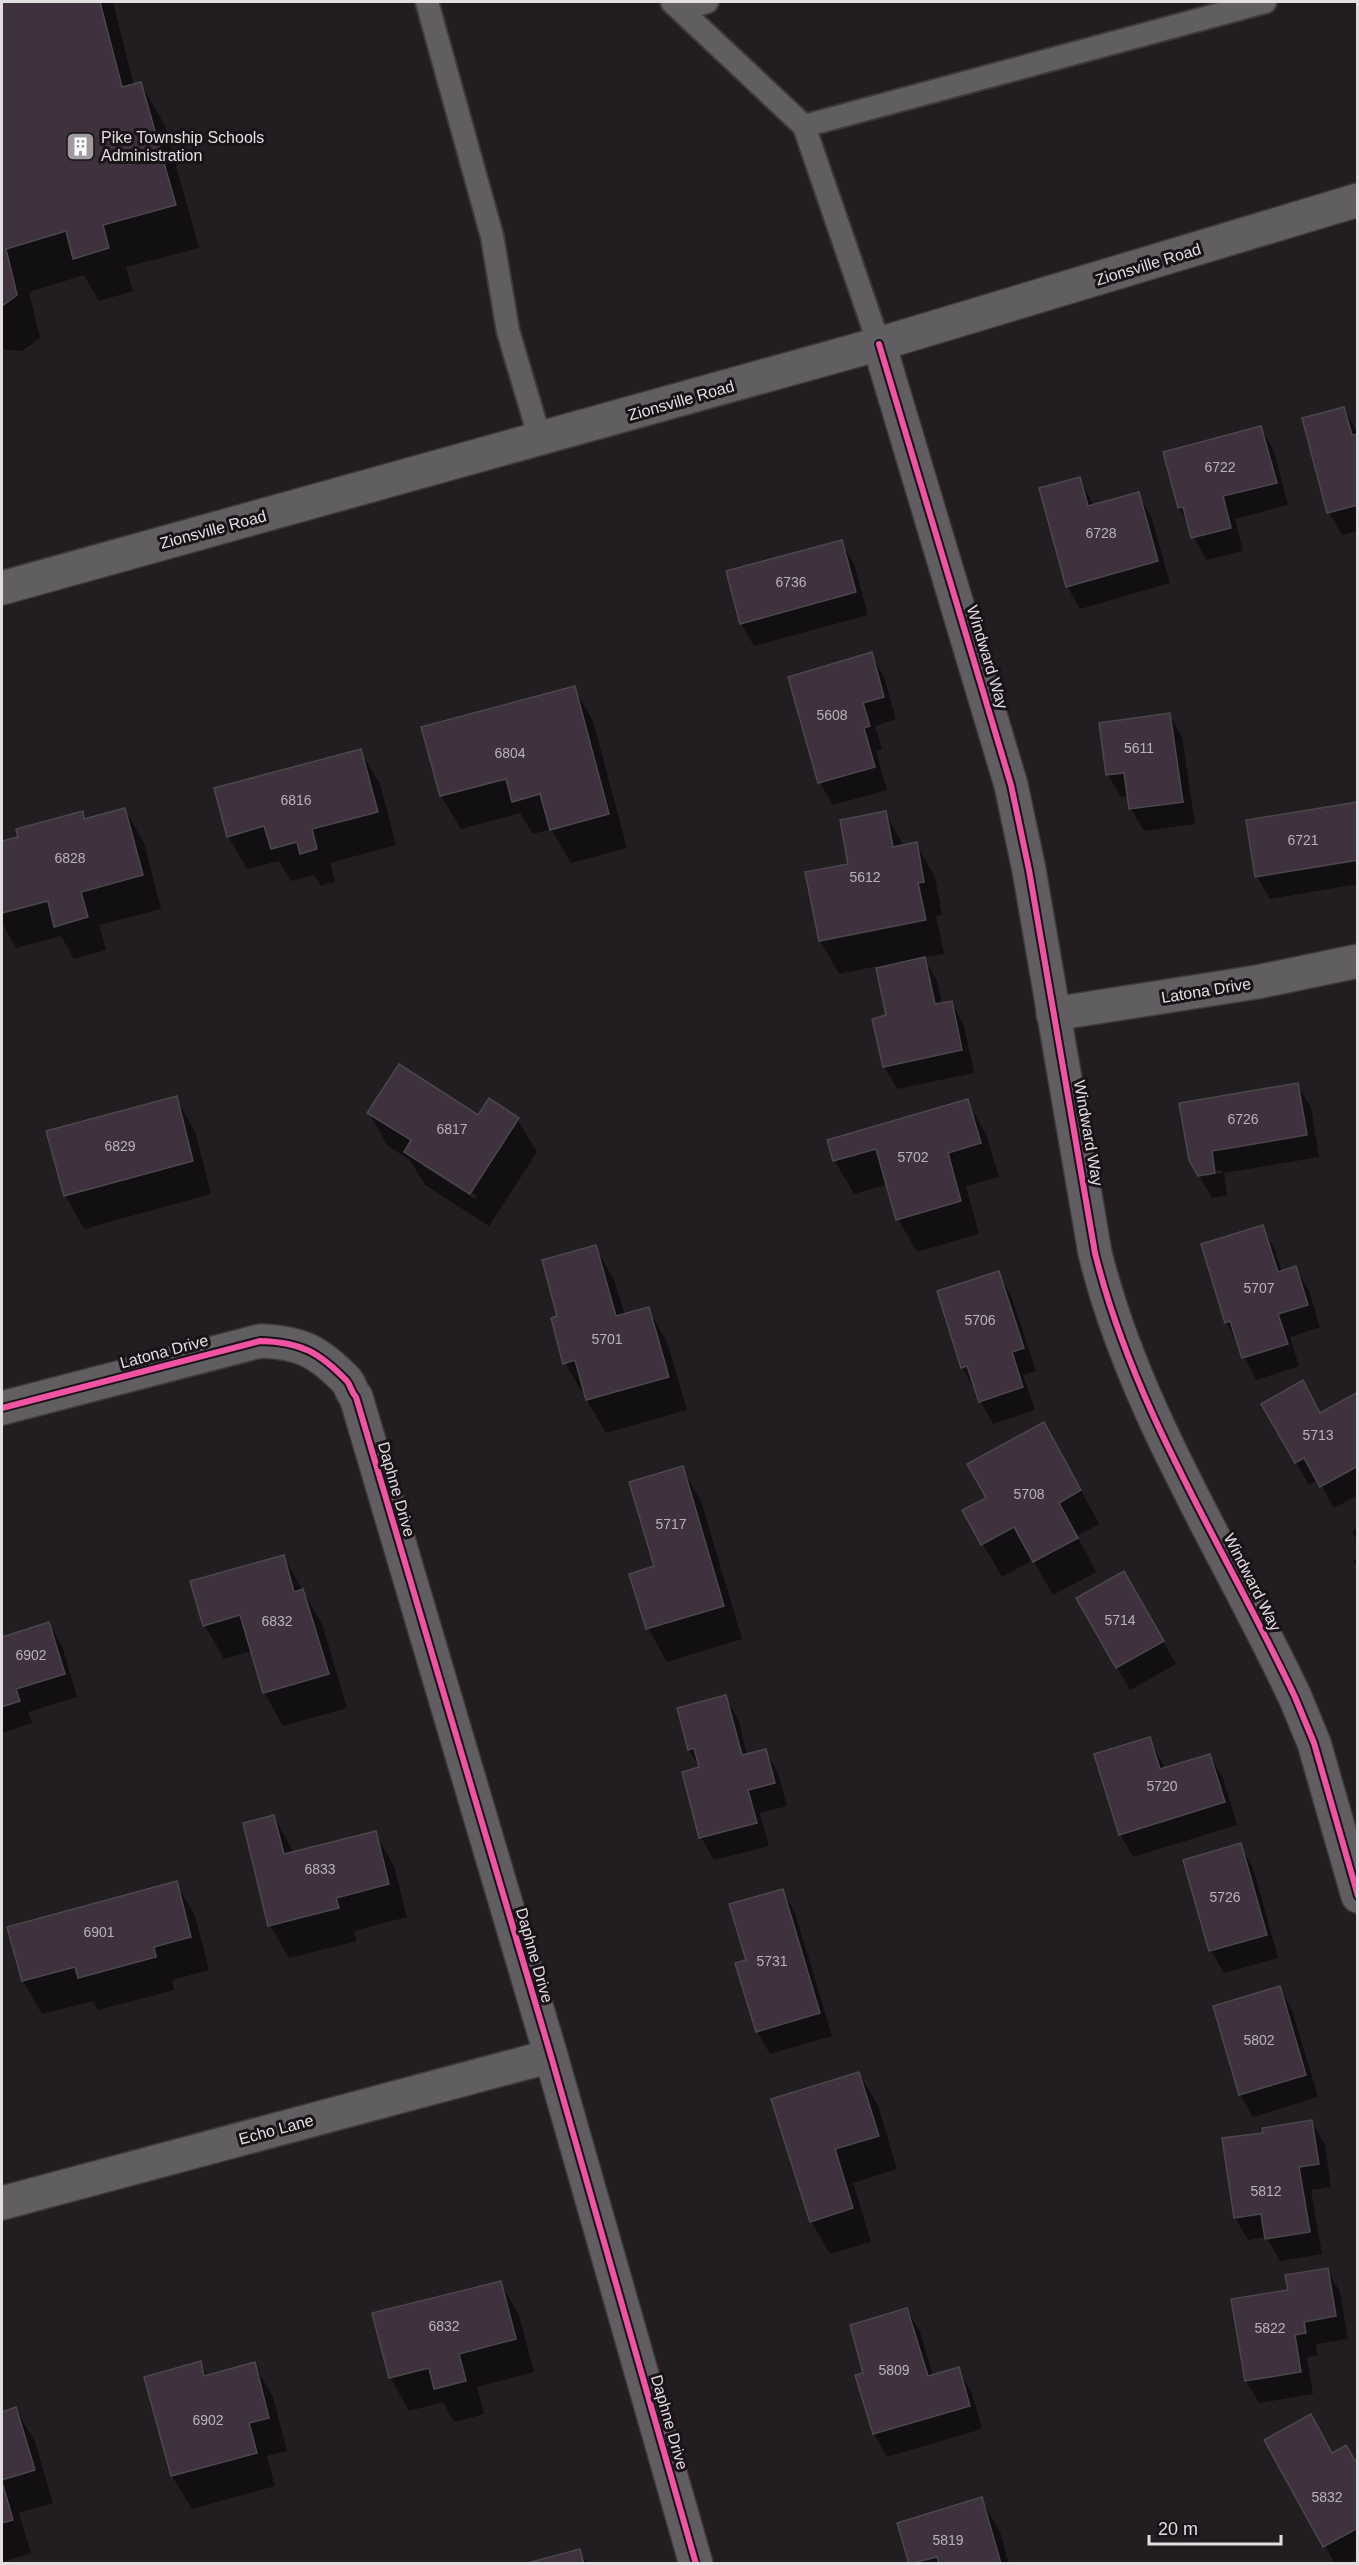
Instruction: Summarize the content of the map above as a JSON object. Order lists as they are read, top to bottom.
{
  "streets": {
    "street": [
      "Zionsville Road",
      "Windward Way",
      "Latona Drive",
      "Daphne Drive",
      "Echo Lane"
    ]
  },
  "crossings": [
    ["Zionsville Road", "Windward Way"],
    ["Windward Way", "Latona Drive"],
    ["Latona Drive", "Daphne Drive"],
    ["Daphne Drive", "Echo Lane"]
  ],
  "places": {
    "building": ["Pike Township Schools Administration"]
  },
  "house_numbers": [
    "6722",
    "6728",
    "6736",
    "5608",
    "5611",
    "6804",
    "6816",
    "6721",
    "6828",
    "5612",
    "6726",
    "6817",
    "6829",
    "5702",
    "5707",
    "5706",
    "5701",
    "5713",
    "5708",
    "5717",
    "5714",
    "6832",
    "6902",
    "5720",
    "6833",
    "5726",
    "6901",
    "5731",
    "5802",
    "5812",
    "6832",
    "5822",
    "5809",
    "6902",
    "5832",
    "5819"
  ],
  "scale_bar": "20 m"
}
